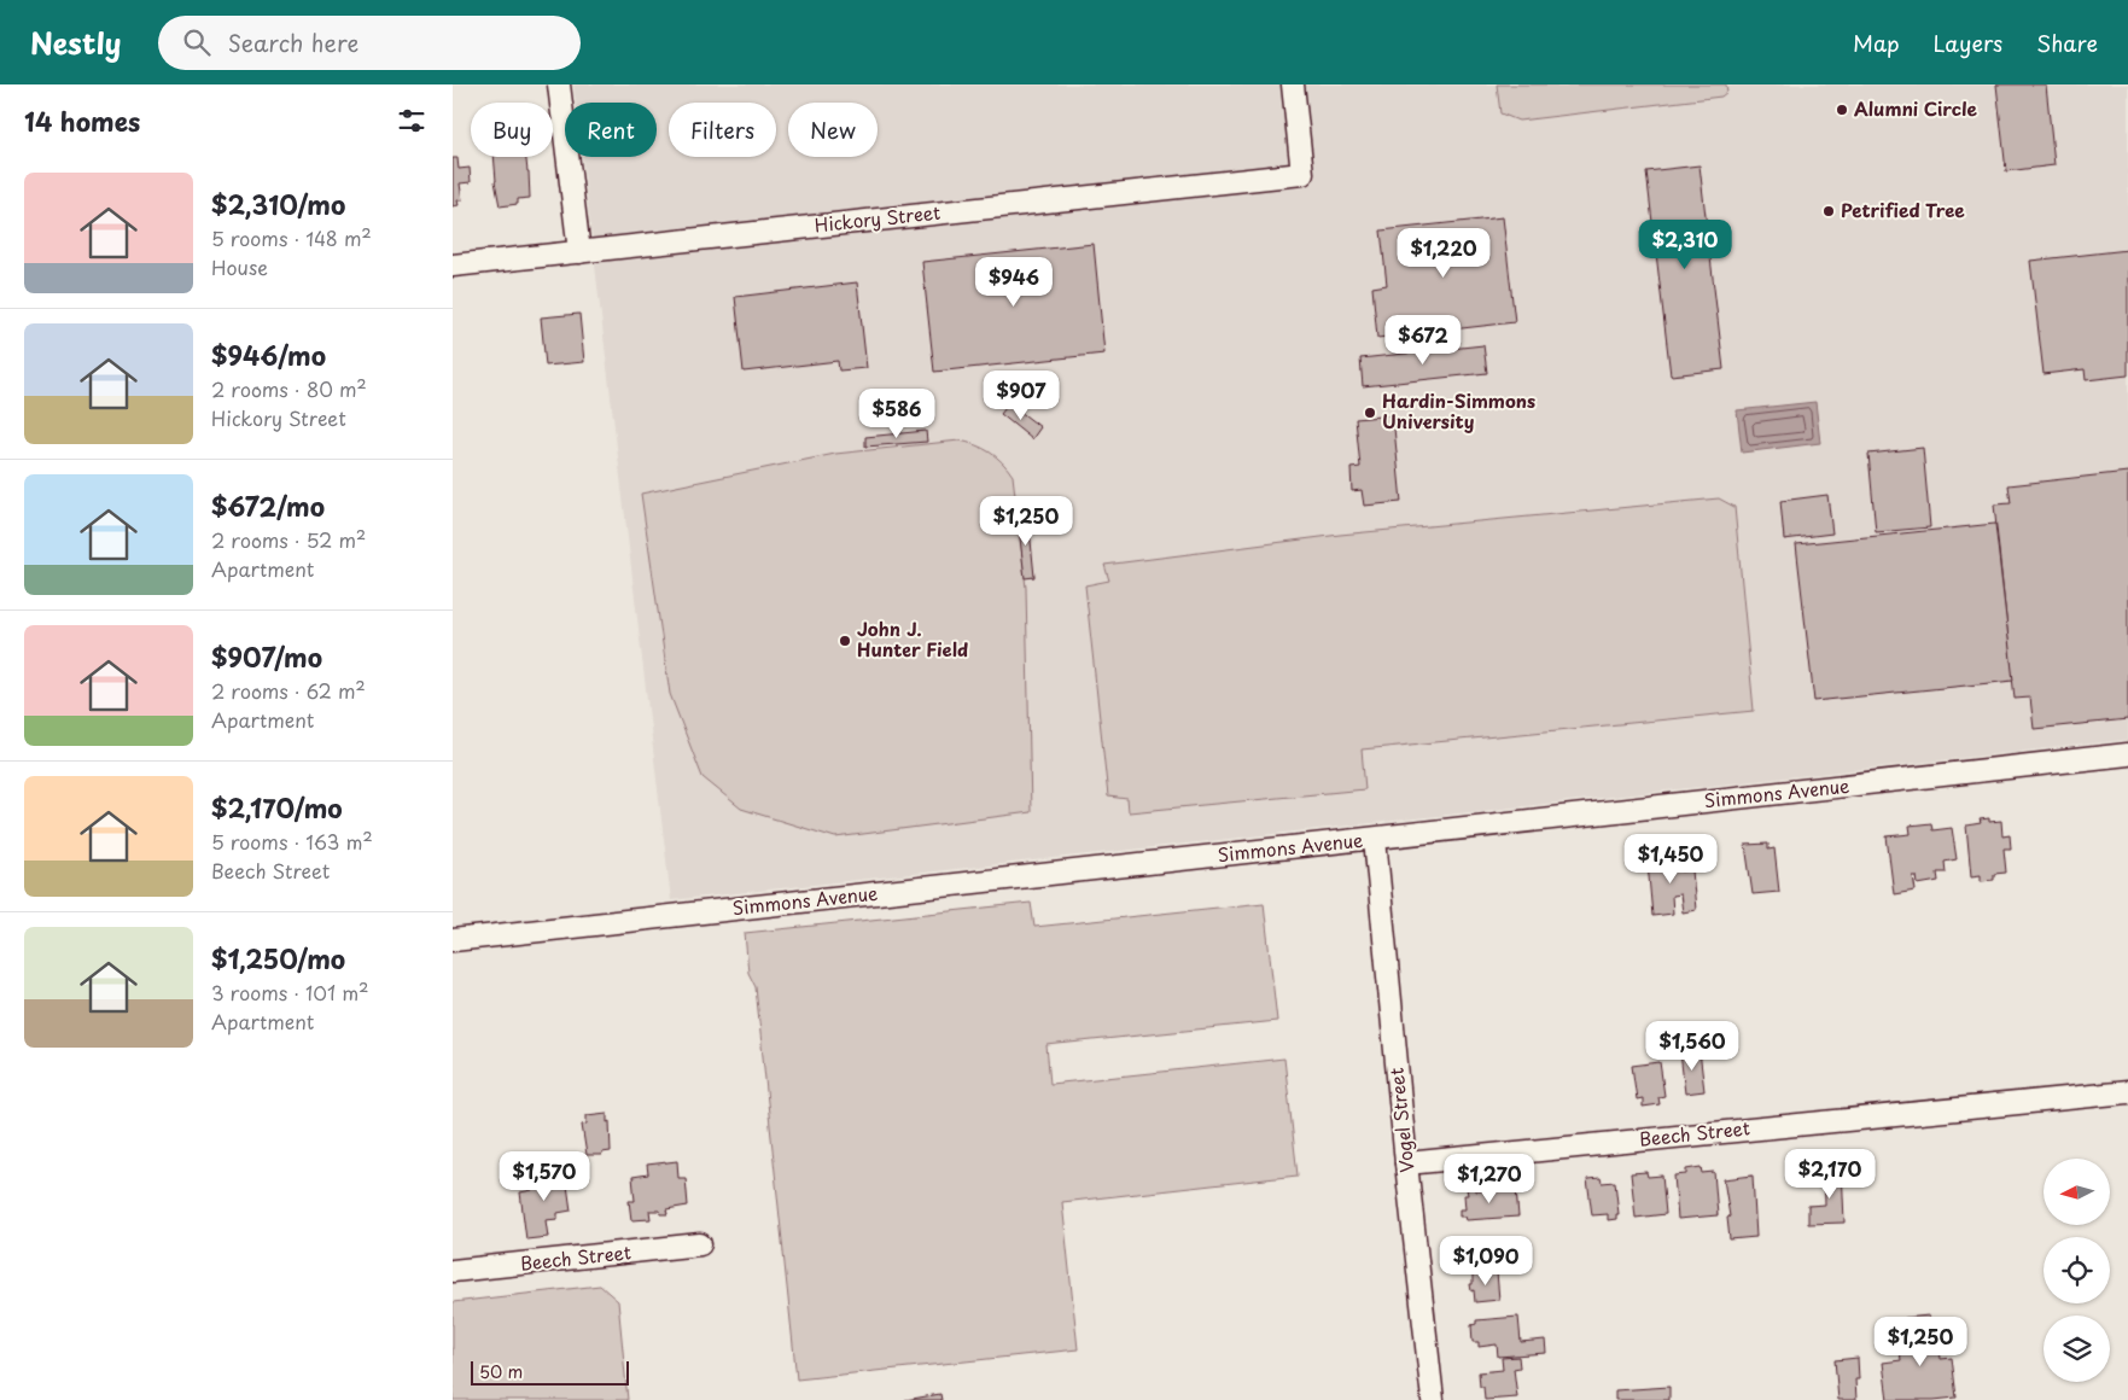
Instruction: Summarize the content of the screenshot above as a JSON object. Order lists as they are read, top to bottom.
{
  "streets": {
    "street": [
      "Hickory Street",
      "Simmons Avenue",
      "Vogel Street",
      "Beech Street"
    ]
  },
  "crossings": [
    ["Simmons Avenue", "Vogel Street"],
    ["Vogel Street", "Beech Street"]
  ],
  "places": [
    "Alumni Circle",
    "Petrified Tree",
    "Hardin-Simmons University",
    "John J. Hunter Field"
  ],
  "scale_bar": "50 m",
  "north": "left",
  "page": {
    "header": "Nestly",
    "search": "Search here",
    "nav": ["Map", "Layers", "Share"],
    "heading": "14 homes",
    "chip": [
      "Buy",
      "Rent",
      "Filters",
      "New"
    ],
    "list": [
      {
        "name": "$2,310/mo",
        "note": "5 rooms · 148 m² · House"
      },
      {
        "name": "$946/mo",
        "note": "2 rooms · 80 m² · Hickory Street"
      },
      {
        "name": "$672/mo",
        "note": "2 rooms · 52 m² · Apartment"
      },
      {
        "name": "$907/mo",
        "note": "2 rooms · 62 m² · Apartment"
      },
      {
        "name": "$2,170/mo",
        "note": "5 rooms · 163 m² · Beech Street"
      },
      {
        "name": "$1,250/mo",
        "note": "3 rooms · 101 m² · Apartment"
      }
    ],
    "price": [
      "$2,310",
      "$1,220",
      "$946",
      "$672",
      "$907",
      "$586",
      "$1,250",
      "$1,450",
      "$1,560",
      "$2,170",
      "$1,570",
      "$1,270",
      "$1,090",
      "$1,250"
    ],
    "scale": "50 m"
  }
}
